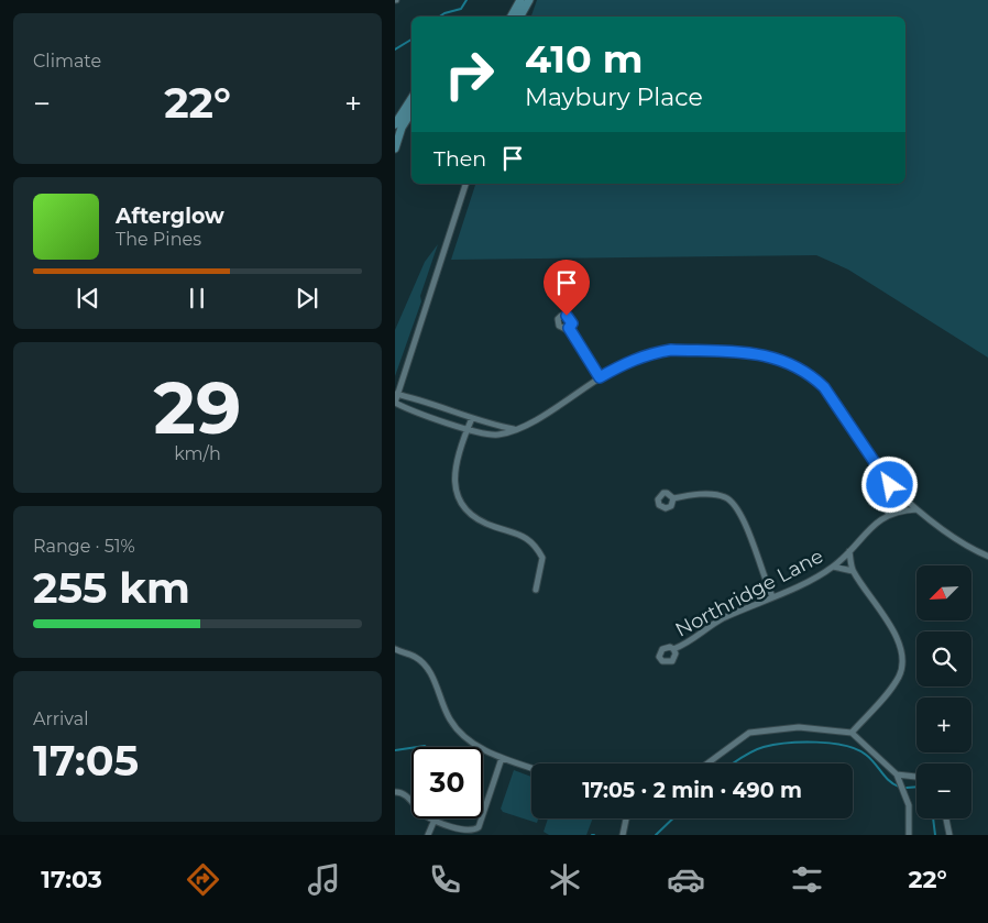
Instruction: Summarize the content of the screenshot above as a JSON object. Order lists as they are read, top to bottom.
{
  "streets": {
    "street": ["Northridge Lane"]
  },
  "north": "bottom left",
  "page": {
    "tile": [
      "Climate",
      ["29", "km/h"],
      ["Range · 51%", "255 km"],
      ["Arrival", "17:05"]
    ],
    "turn": ["410 m", "Maybury Place"],
    "heat": ["−", "22°", "+"],
    "then": "Then",
    "song": ["Afterglow", "The Pines"],
    "map_buttons": ["+", "−"],
    "limit": "30",
    "trip": "17:05 · 2 min · 490 m",
    "tabs": ["17:03", "22°"]
  }
}
